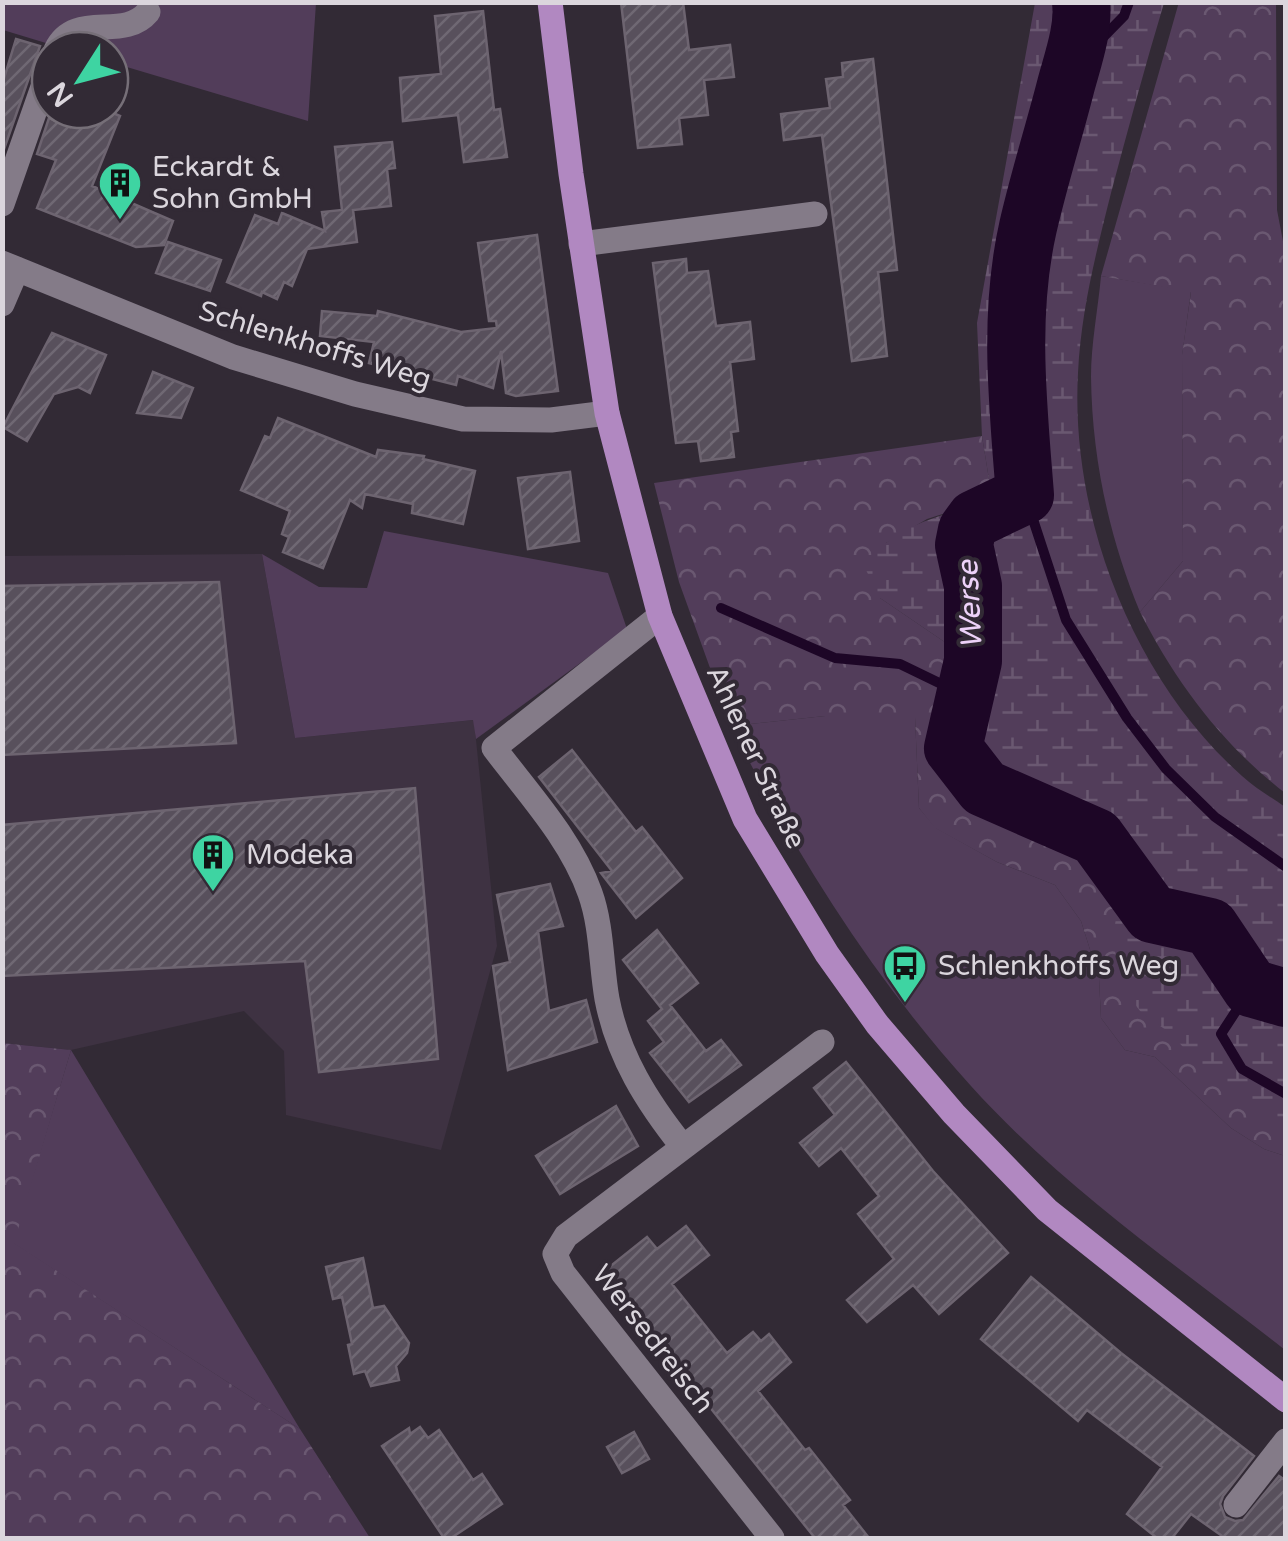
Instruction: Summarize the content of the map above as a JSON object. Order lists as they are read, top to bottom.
{
  "streets": {
    "main road": ["Ahlener Straße"],
    "street": ["Schlenkhoffs Weg", "Wersedreisch"]
  },
  "crossings": [
    ["Schlenkhoffs Weg", "Ahlener Straße"]
  ],
  "water": ["Werse"],
  "places": {
    "building": ["Eckardt & Sohn GmbH", "Modeka"],
    "bus stop": ["Schlenkhoffs Weg"]
  },
  "north": "bottom left"
}
